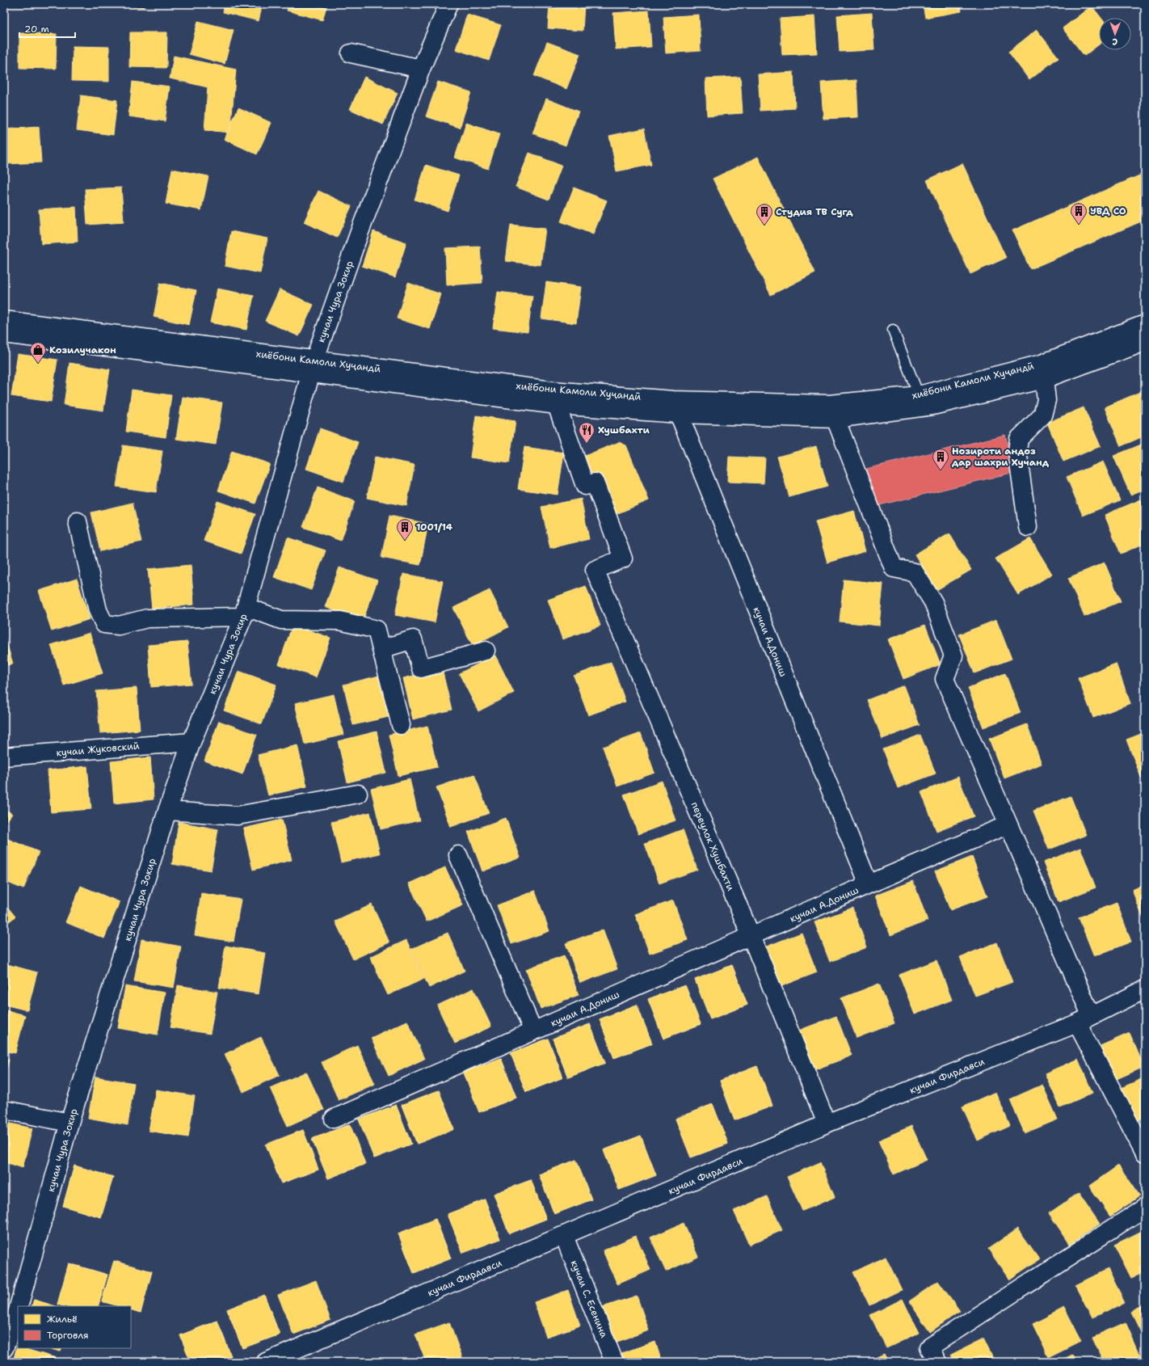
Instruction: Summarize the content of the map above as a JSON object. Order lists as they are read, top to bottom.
{
  "streets": {
    "street": [
      "кучаи Чура Зокир",
      "хиёбони Камоли Хуҷандӣ",
      "кучаи А.Дониш",
      "кучаи Жуковский",
      "переулок Хушбахти",
      "кучаи Фирдавси",
      "кучаи С. Есенина"
    ]
  },
  "crossings": [
    ["кучаи Чура Зокир", "хиёбони Камоли Хуҷандӣ"],
    ["кучаи Чура Зокир", "кучаи Жуковский"],
    ["хиёбони Камоли Хуҷандӣ", "кучаи А.Дониш"],
    ["хиёбони Камоли Хуҷандӣ", "переулок Хушбахти"],
    ["кучаи А.Дониш", "переулок Хушбахти"],
    ["переулок Хушбахти", "кучаи Фирдавси"],
    ["кучаи Фирдавси", "кучаи С. Есенина"]
  ],
  "places": {
    "building": [
      "УВД СО",
      "Студия ТВ Сугд",
      "Нозироти андоз дар шахри Хучанд",
      "1001/14"
    ],
    "shop": ["Козилучакон"],
    "restaurant": ["Хушбахти"]
  },
  "legend": ["Жильё", "Торговля"],
  "scale_bar": "20 m",
  "north": "bottom"
}
